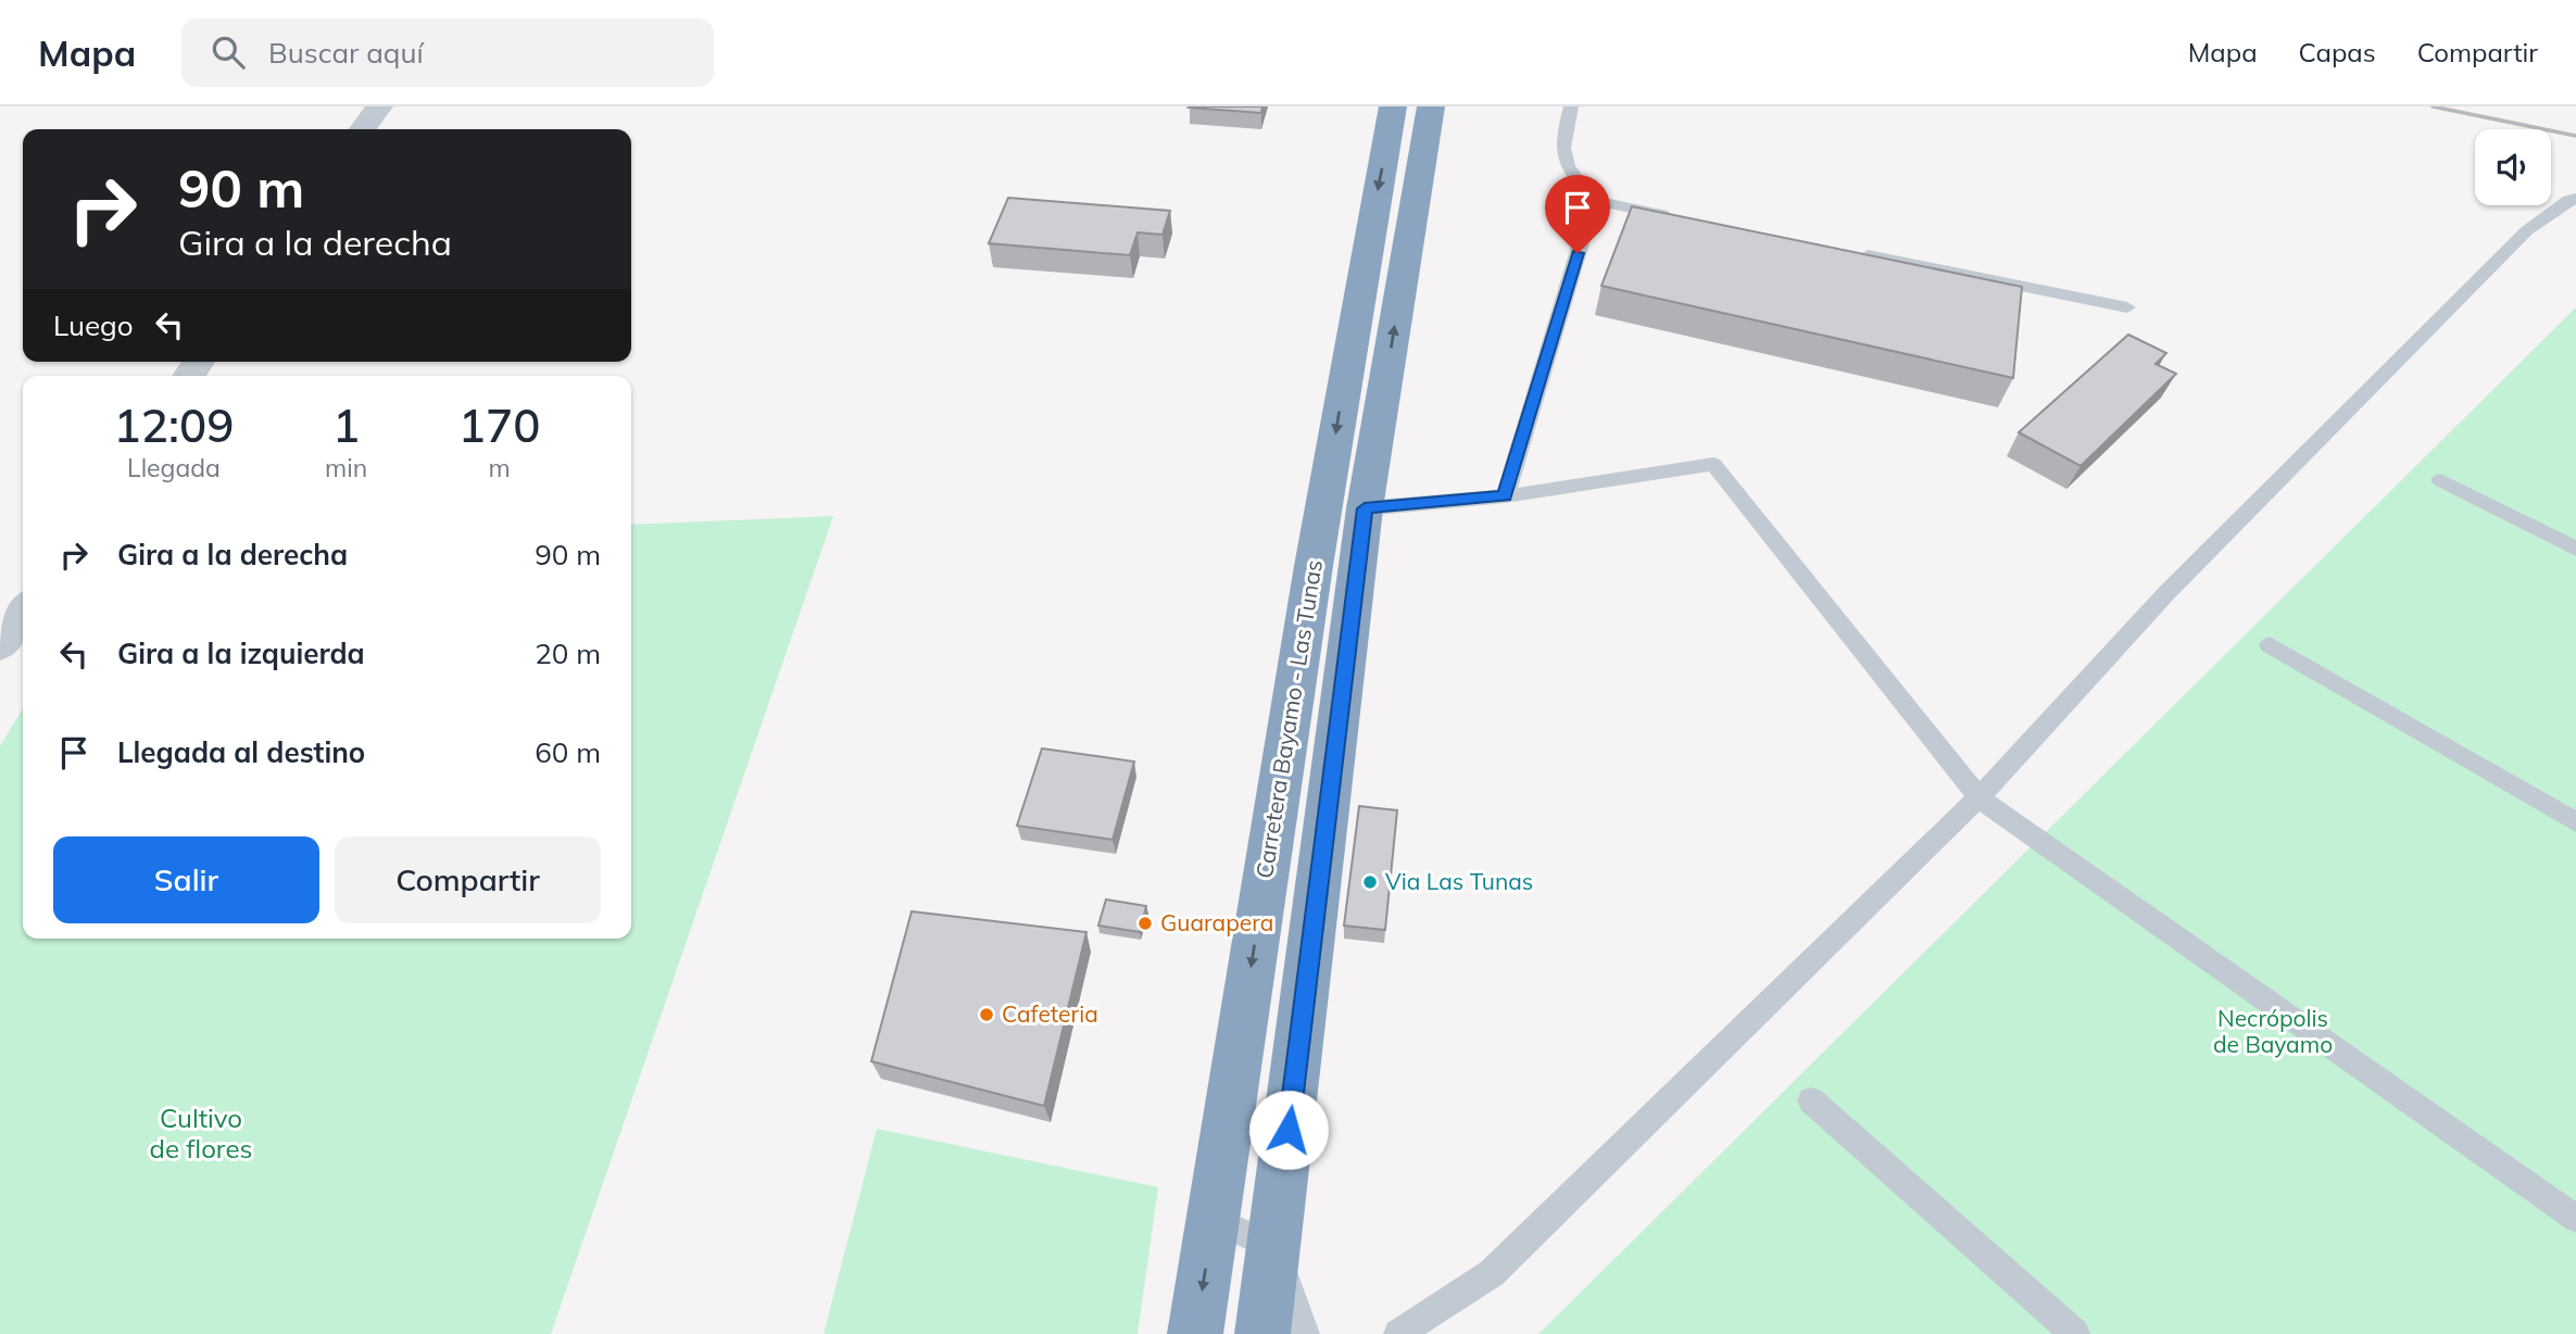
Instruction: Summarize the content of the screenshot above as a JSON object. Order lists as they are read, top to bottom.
{
  "streets": {
    "highway": ["Carretera Bayamo - Las Tunas"]
  },
  "parks": ["Necrópolis de Bayamo", "Cultivo de flores"],
  "places": ["Via Las Tunas", "Guarapera", "Cafeteria"],
  "page": {
    "header": "Mapa",
    "search": "Buscar aquí",
    "nav": ["Mapa", "Capas", "Compartir"],
    "turn": ["90 m", "Gira a la derecha"],
    "then": "Luego",
    "eta": [
      "12:09",
      "Llegada",
      "1",
      "min",
      "170",
      "m"
    ],
    "list": [
      {
        "name": "Gira a la derecha",
        "value": "90 m"
      },
      {
        "name": "Gira a la izquierda",
        "value": "20 m"
      },
      {
        "name": "Llegada al destino",
        "value": "60 m"
      }
    ],
    "buttons": ["Salir", "Compartir"]
  }
}
